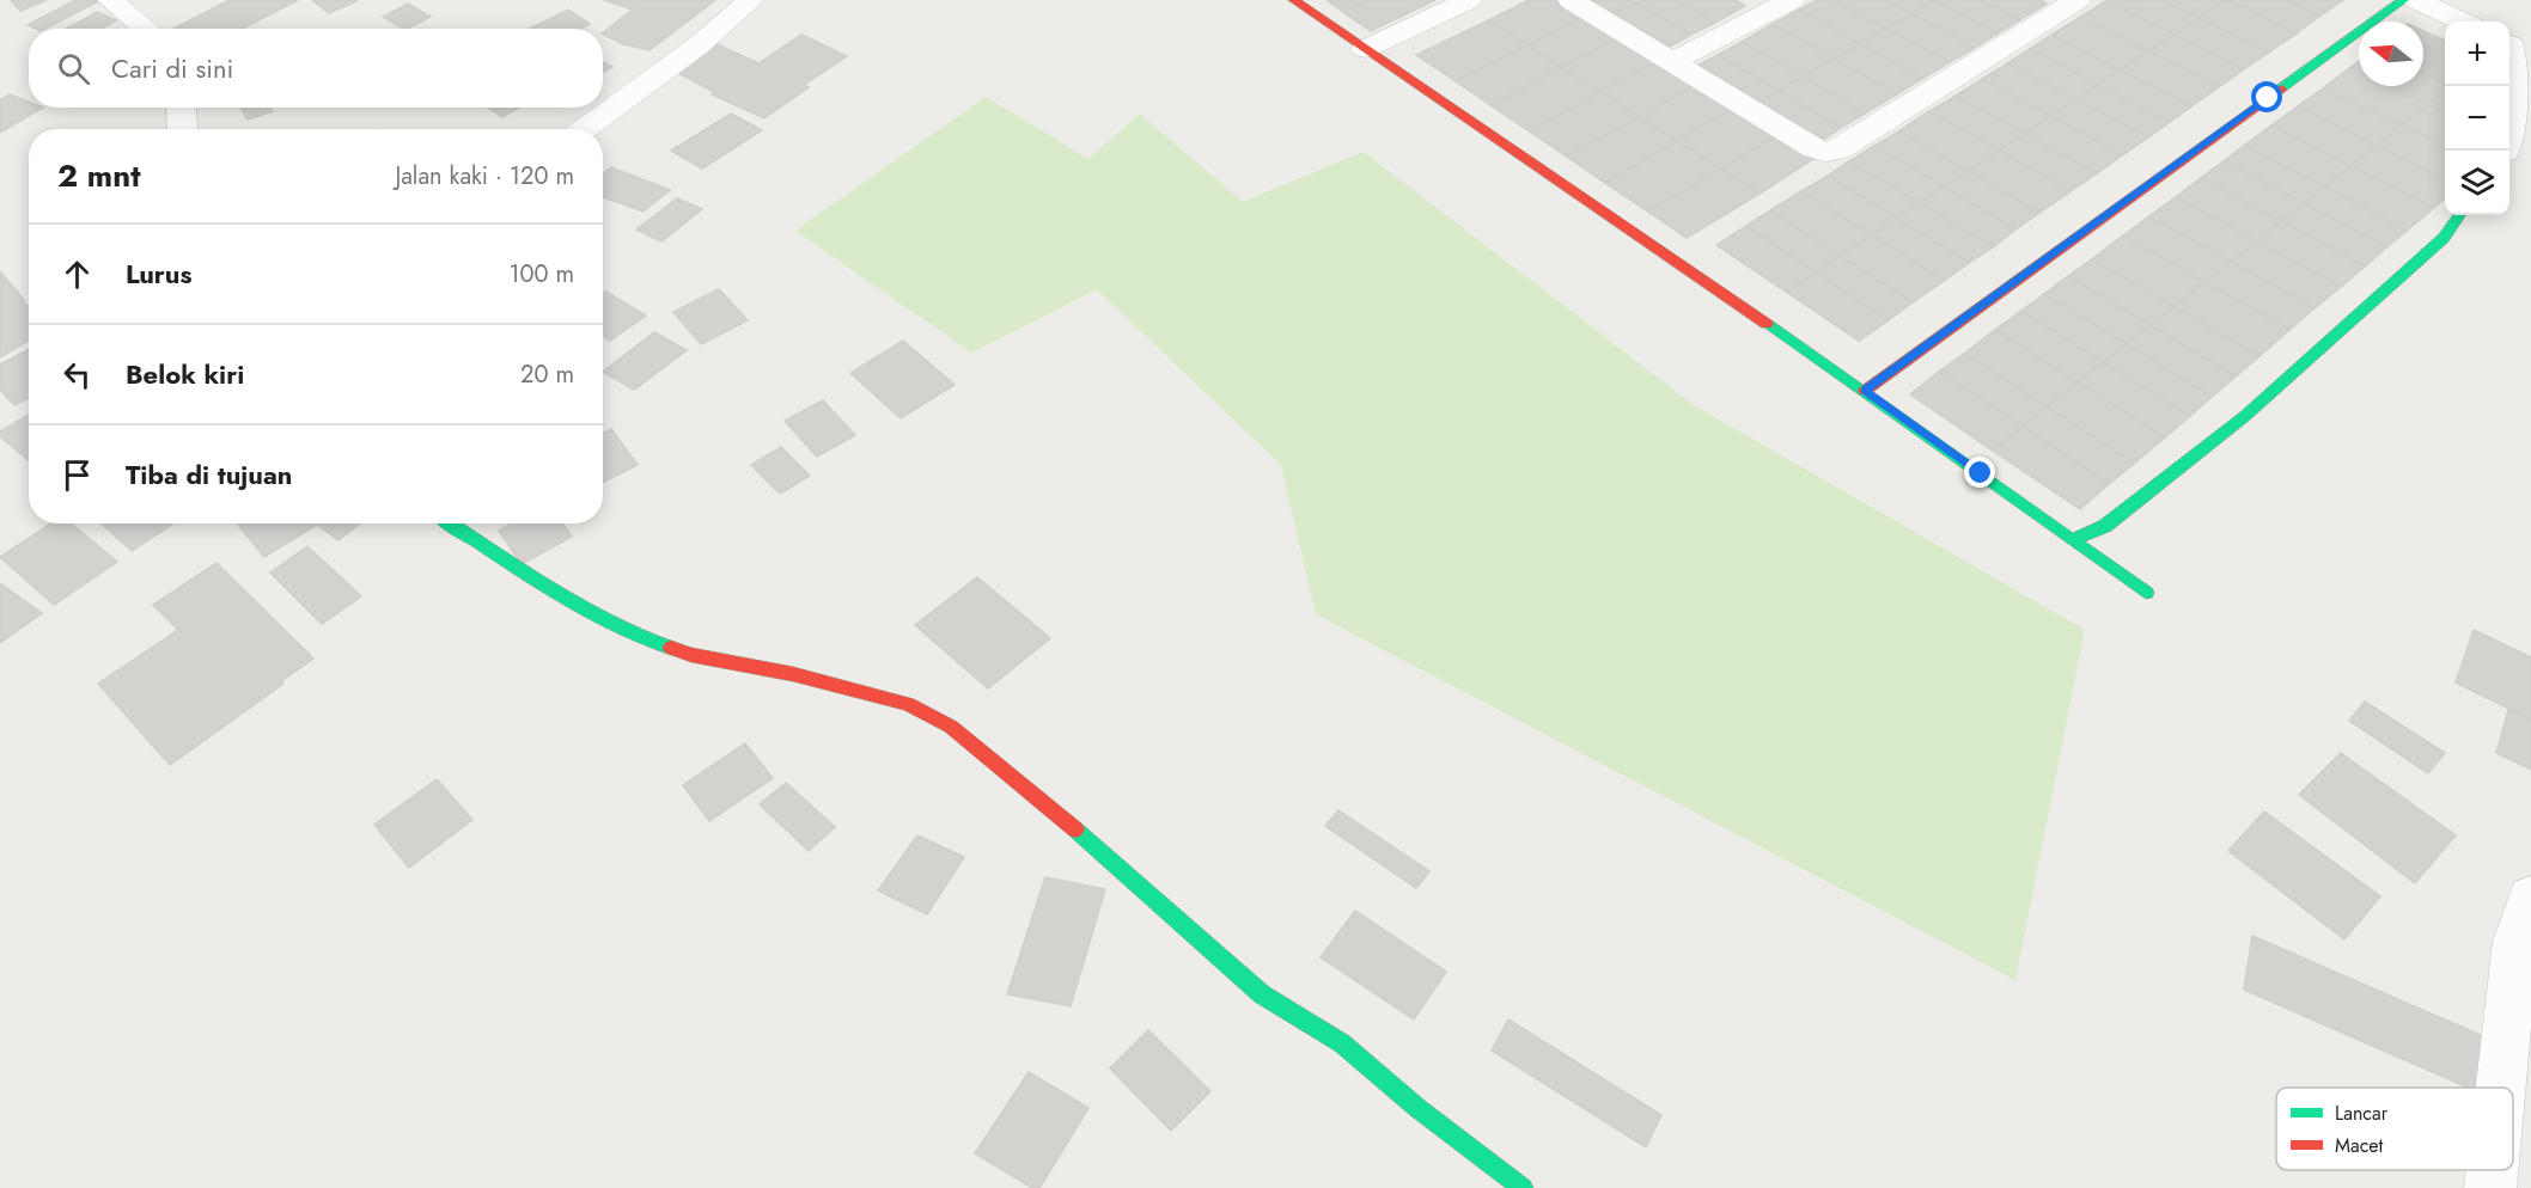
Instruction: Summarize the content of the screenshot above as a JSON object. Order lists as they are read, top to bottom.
{
  "legend": ["Lancar", "Macet"],
  "north": "left",
  "page": {
    "map_buttons": ["+", "−"],
    "search": "Cari di sini",
    "heading": ["2 mnt", "Jalan kaki · 120 m"],
    "list": [
      ["Lurus", "100 m"],
      ["Belok kiri", "20 m"],
      "Tiba di tujuan"
    ]
  }
}
